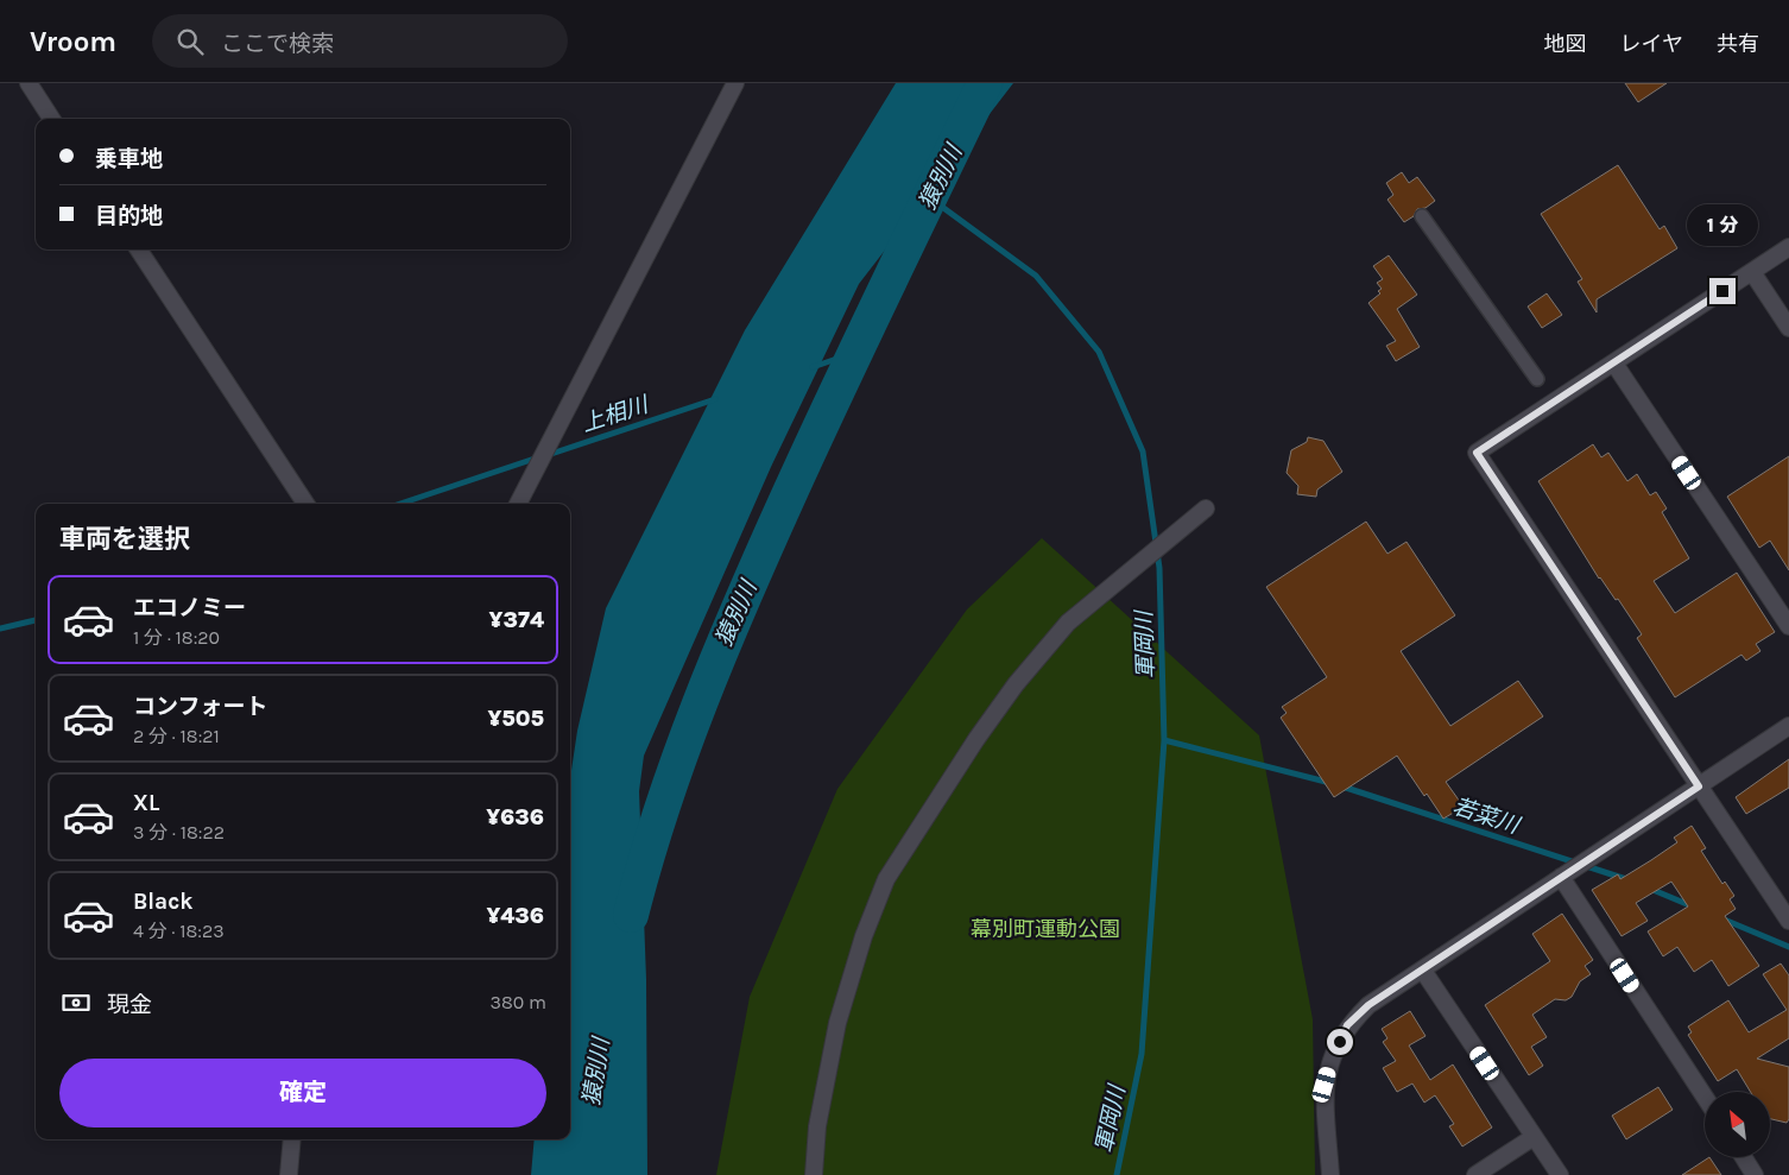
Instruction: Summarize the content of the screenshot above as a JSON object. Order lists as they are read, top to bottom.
{
  "water": [
    "猿別川",
    "上相川",
    "軍岡川",
    "若菜川"
  ],
  "parks": ["幕別町運動公園"],
  "north": "top left",
  "page": {
    "header": "Vroom",
    "search": "ここで検索",
    "nav": ["地図", "レイヤ", "共有"],
    "banner": ["乗車地", "目的地"],
    "bubble": "1 分",
    "heading": "車両を選択",
    "list": [
      {
        "name": "エコノミー",
        "note": "1 分 · 18:20",
        "value": "¥374"
      },
      {
        "name": "コンフォート",
        "note": "2 分 · 18:21",
        "value": "¥505"
      },
      {
        "name": "XL",
        "note": "3 分 · 18:22",
        "value": "¥636"
      },
      {
        "name": "Black",
        "note": "4 分 · 18:23",
        "value": "¥436"
      }
    ],
    "pay": ["現金", "380 m"],
    "buttons": "確定"
  }
}
